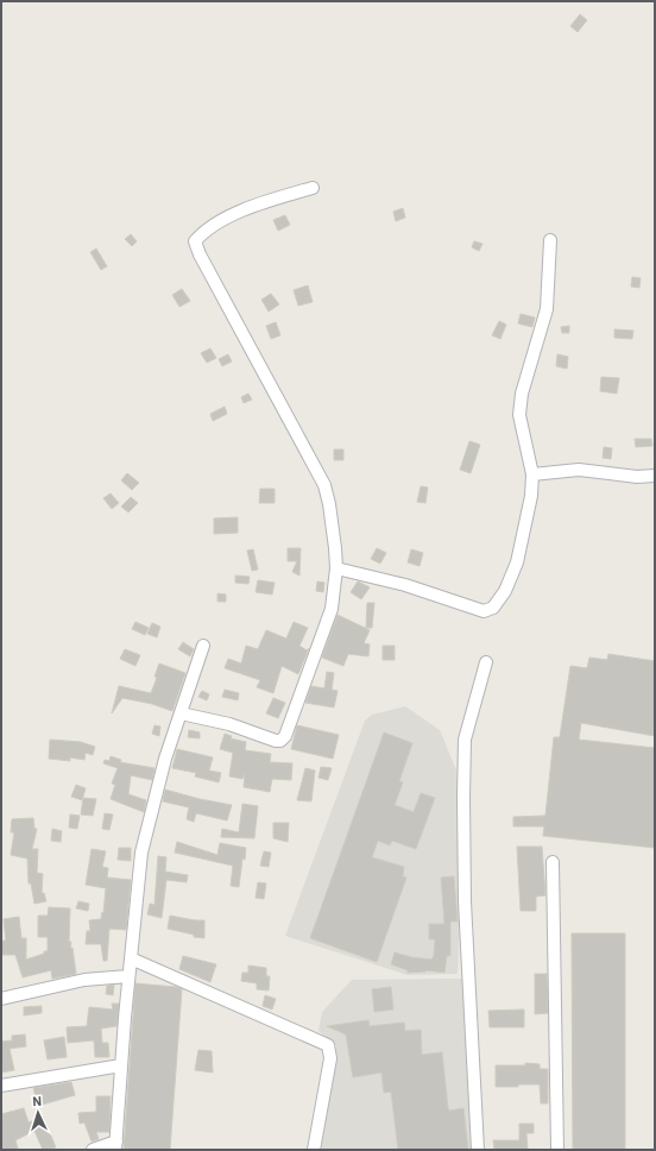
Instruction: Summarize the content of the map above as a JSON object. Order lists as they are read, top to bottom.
{
  "north": "top"
}
